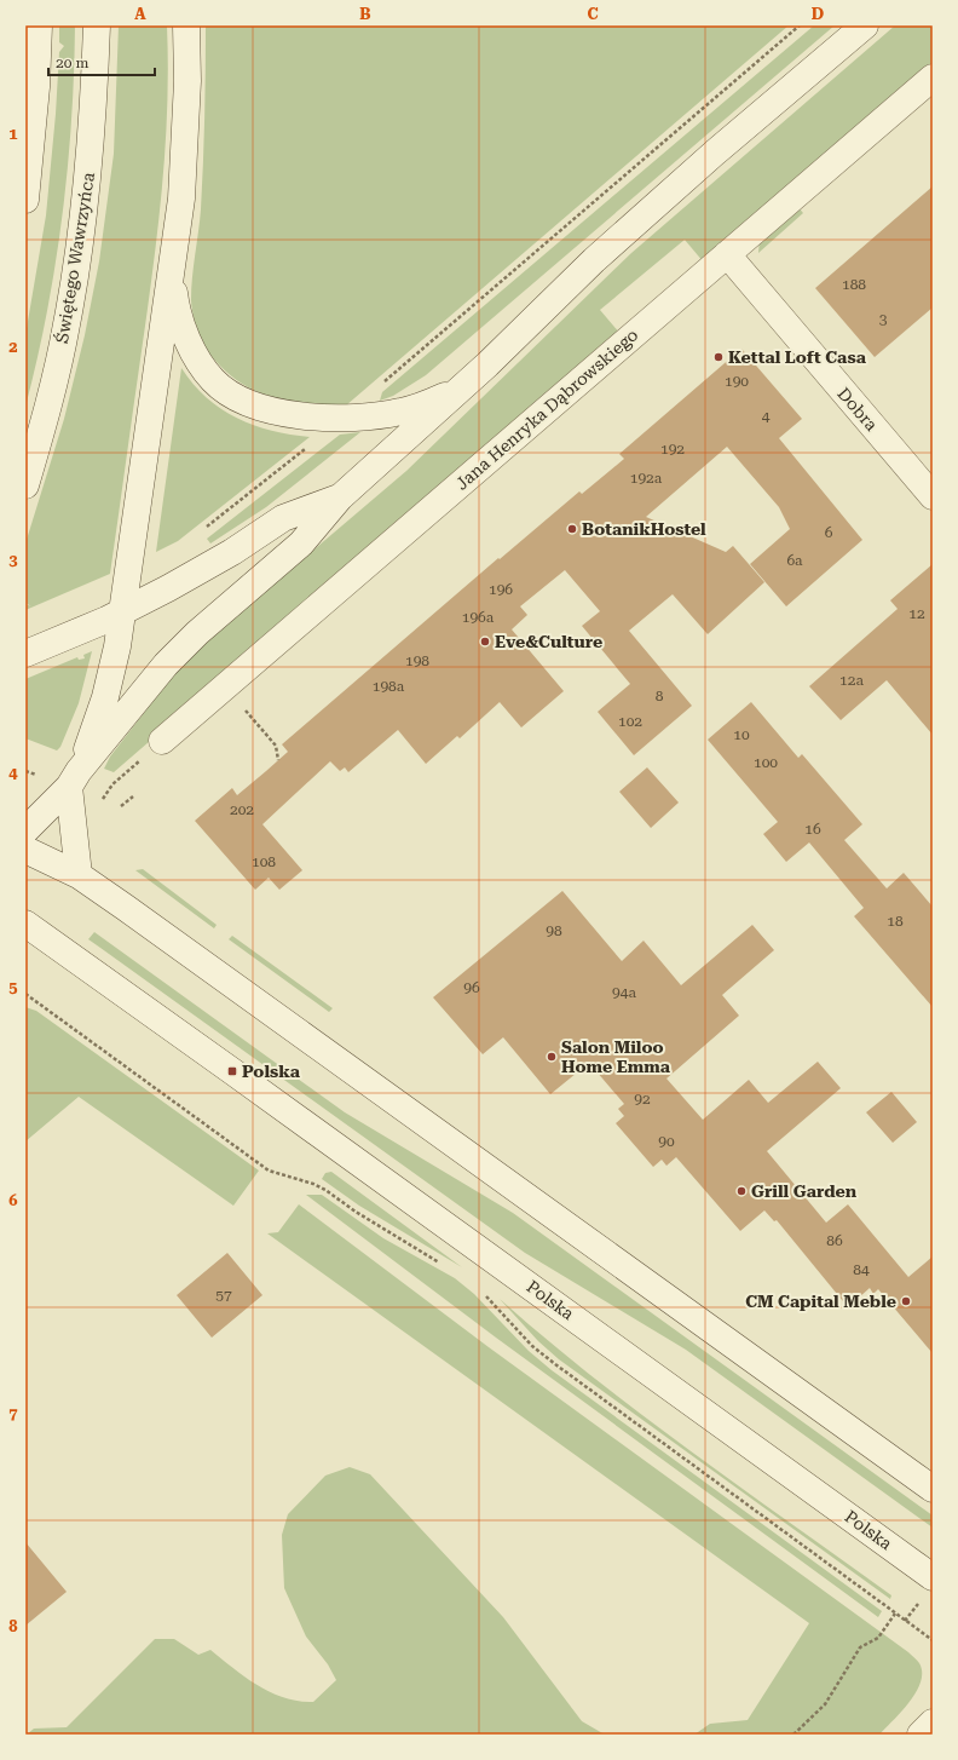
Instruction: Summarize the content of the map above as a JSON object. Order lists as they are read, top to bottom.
{
  "streets": {
    "street": [
      "Świętego Wawrzyńca",
      "Jana Henryka Dąbrowskiego",
      "Dobra",
      "Polska"
    ]
  },
  "crossings": [
    ["Jana Henryka Dąbrowskiego", "Dobra"]
  ],
  "places": {
    "other": [
      "Kettal Loft Casa",
      "BotanikHostel",
      "Eve&Culture",
      "Salon Miloo Home Emma",
      "Grill Garden",
      "CM Capital Meble"
    ],
    "transit": ["Polska"]
  },
  "house_numbers": [
    "188",
    "3",
    "190",
    "4",
    "192",
    "192a",
    "6",
    "6a",
    "196",
    "12",
    "196a",
    "198",
    "12a",
    "198a",
    "8",
    "102",
    "10",
    "100",
    "202",
    "16",
    "108",
    "18",
    "98",
    "96",
    "94a",
    "92",
    "90",
    "86",
    "84",
    "57"
  ],
  "scale_bar": "20 m",
  "grid": {
    "columns": [
      "A",
      "B",
      "C",
      "D"
    ],
    "rows": [
      "1",
      "2",
      "3",
      "4",
      "5",
      "6",
      "7",
      "8"
    ]
  }
}
